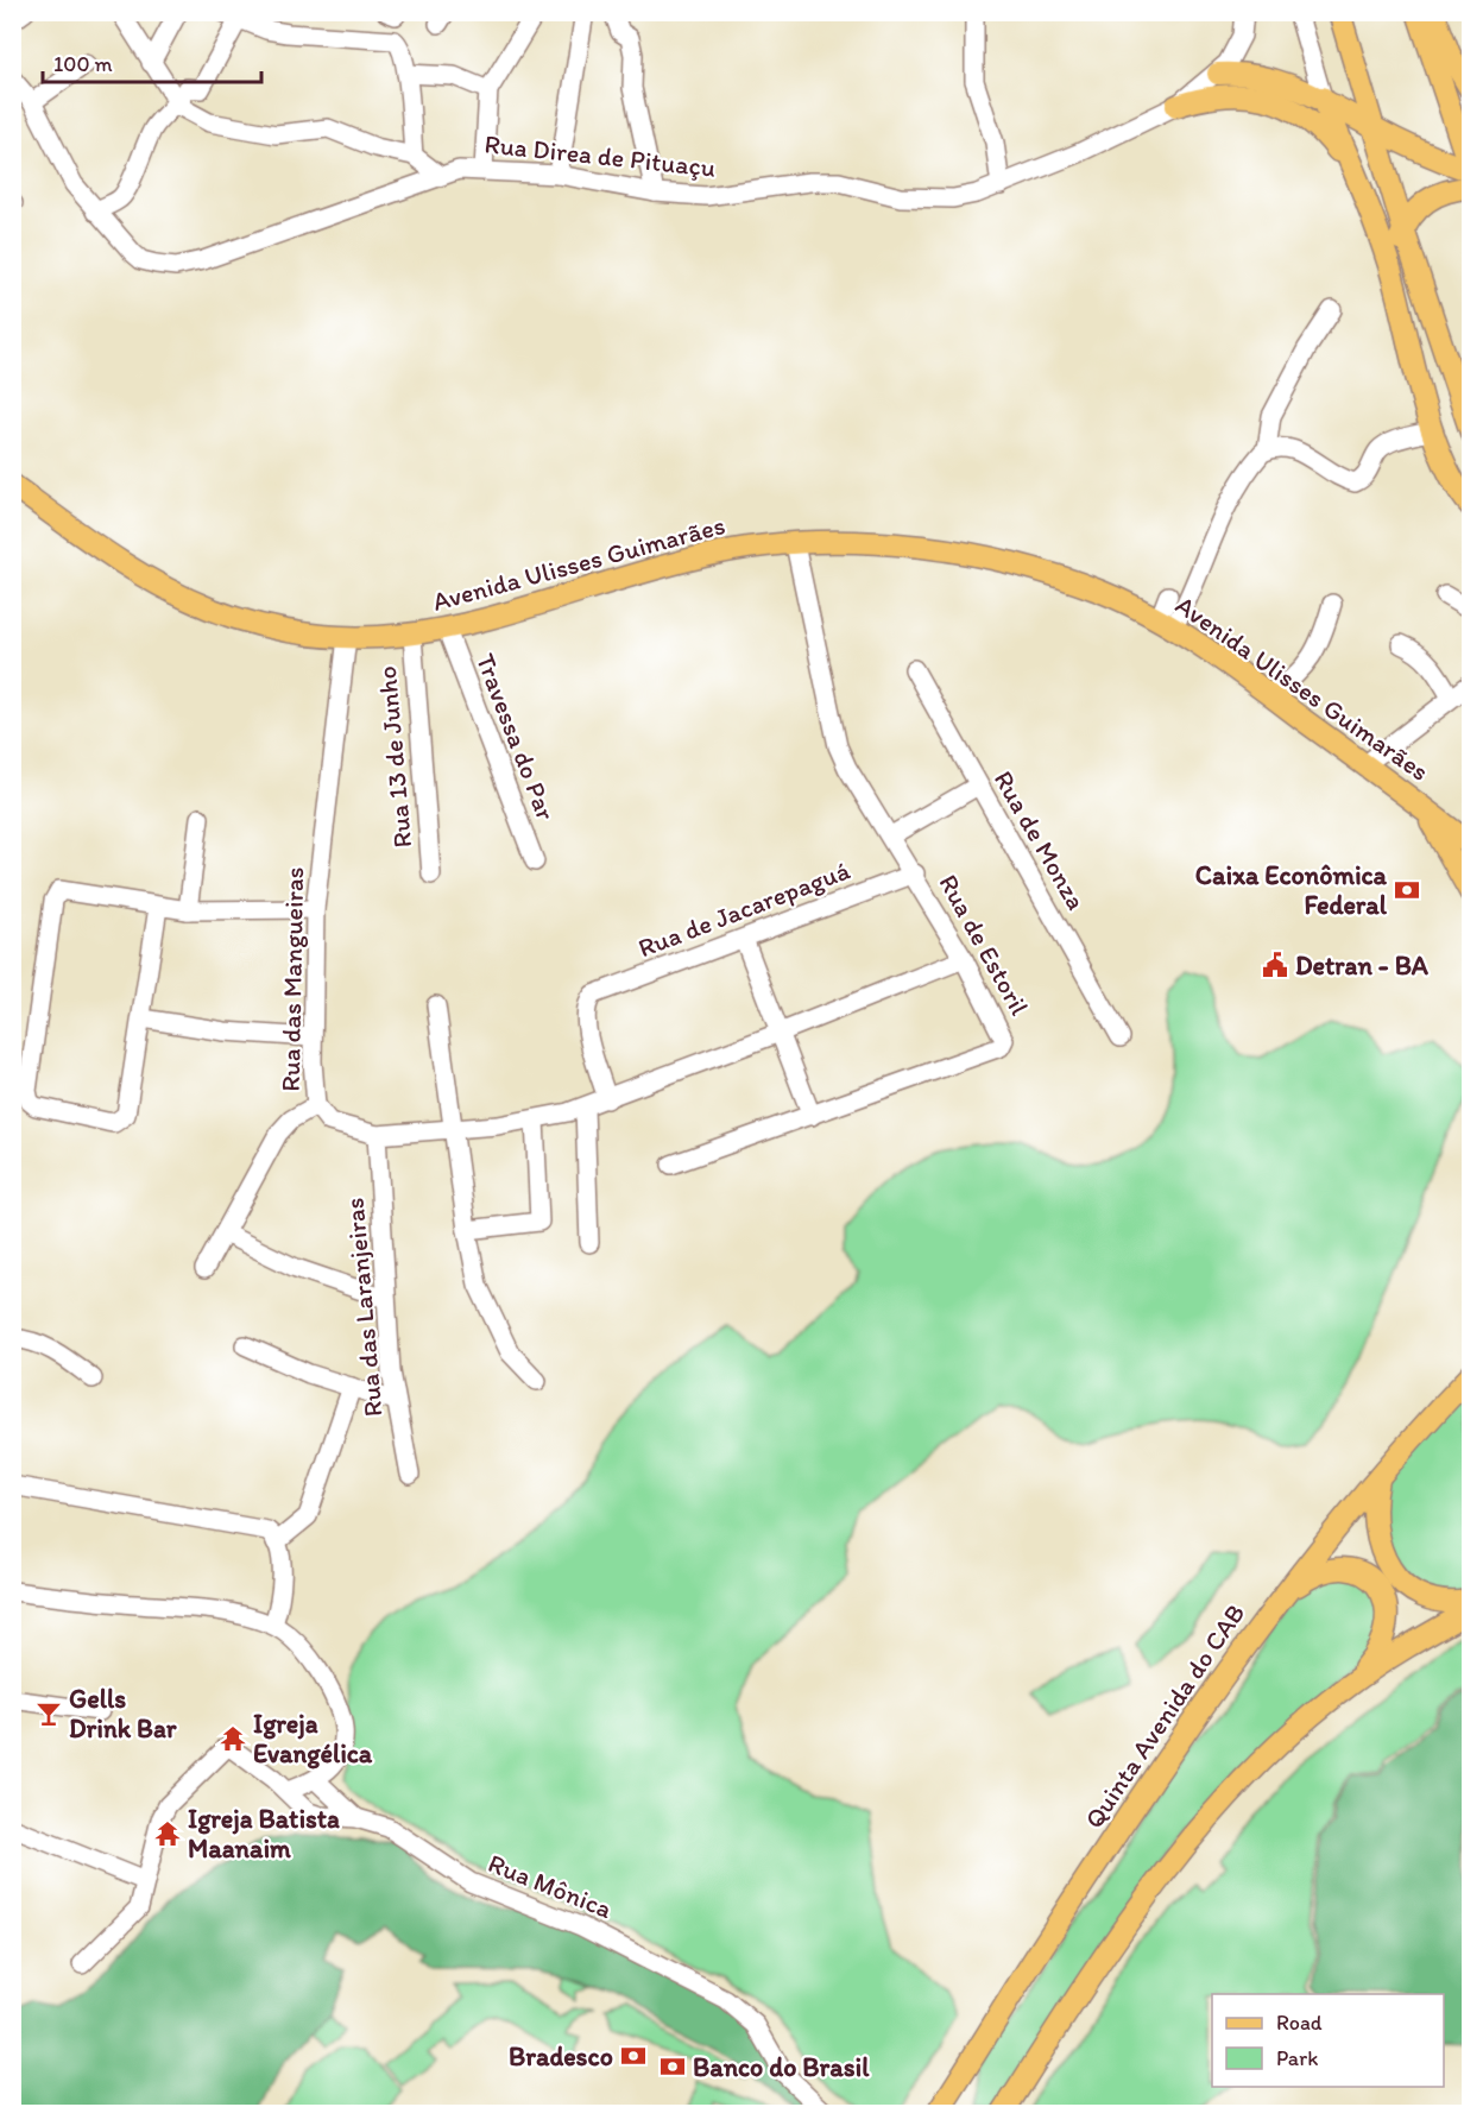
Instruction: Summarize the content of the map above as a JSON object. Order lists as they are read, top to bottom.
{
  "streets": {
    "main road": ["Avenida Ulisses Guimarães", "Quinta Avenida do CAB"],
    "street": [
      "Rua Direa de Pituaçu",
      "Travessa do Par",
      "Rua 13 de Junho",
      "Rua de Monza",
      "Rua de Jacarepaguá",
      "Rua de Estoril",
      "Rua das Mangueiras",
      "Rua das Laranjeiras",
      "Rua Mônica"
    ]
  },
  "crossings": [
    ["Avenida Ulisses Guimarães", "Travessa do Par"],
    ["Avenida Ulisses Guimarães", "Rua 13 de Junho"],
    ["Avenida Ulisses Guimarães", "Rua de Estoril"],
    ["Avenida Ulisses Guimarães", "Rua das Mangueiras"],
    ["Rua de Jacarepaguá", "Rua de Estoril"],
    ["Rua de Jacarepaguá", "Rua das Mangueiras"],
    ["Rua de Estoril", "Rua das Mangueiras"],
    ["Rua das Mangueiras", "Rua das Laranjeiras"]
  ],
  "places": {
    "bank": ["Caixa Econômica Federal", "Bradesco", "Banco do Brasil"],
    "public building": ["Detran - BA"],
    "bar": ["Gells Drink Bar"],
    "temple": ["Igreja Evangélica", "Igreja Batista Maanaim"]
  },
  "legend": ["Road", "Park"],
  "scale_bar": "100 m"
}
